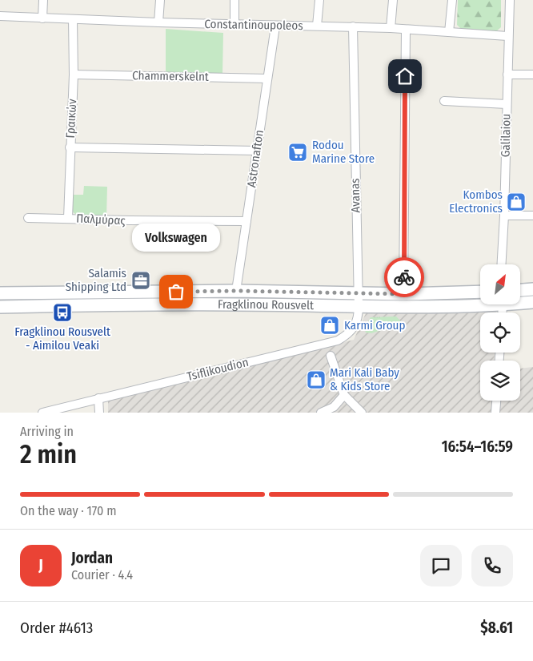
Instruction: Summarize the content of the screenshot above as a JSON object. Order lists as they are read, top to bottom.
{
  "streets": {
    "main road": ["Fragklinou Rousvelt"],
    "street": [
      "Constantinoupoleos",
      "Chammerskelnt",
      "Γραικών",
      "Galilaiou",
      "Astronafton",
      "Avanas",
      "Παλμύρας",
      "Tsiflikoudion"
    ]
  },
  "crossings": [
    ["Constantinoupoleos", "Γραικών"],
    ["Constantinoupoleos", "Galilaiou"],
    ["Constantinoupoleos", "Astronafton"],
    ["Constantinoupoleos", "Avanas"],
    ["Chammerskelnt", "Γραικών"],
    ["Chammerskelnt", "Astronafton"],
    ["Γραικών", "Παλμύρας"],
    ["Astronafton", "Παλμύρας"],
    ["Astronafton", "Fragklinou Rousvelt"],
    ["Avanas", "Fragklinou Rousvelt"],
    ["Avanas", "Tsiflikoudion"],
    ["Fragklinou Rousvelt", "Tsiflikoudion"]
  ],
  "places": {
    "supermarket": ["Rodou Marine Store"],
    "shop": ["Kombos Electronics", "Karmi Group", "Mari Kali Baby & Kids Store"],
    "office": ["Salamis Shipping Ltd"],
    "other": ["Volkswagen"],
    "bus stop": ["Fragklinou Rousvelt - Aimilou Veaki"]
  },
  "north": "top right",
  "page": {
    "bubble": "Volkswagen",
    "heading": ["2 min", "Arriving in", "16:54–16:59"],
    "panel": [
      "Jordan",
      "Courier · 4.4",
      "Order #4613",
      "$8.61"
    ],
    "bar": "On the way · 170 m",
    "round": "J"
  }
}
